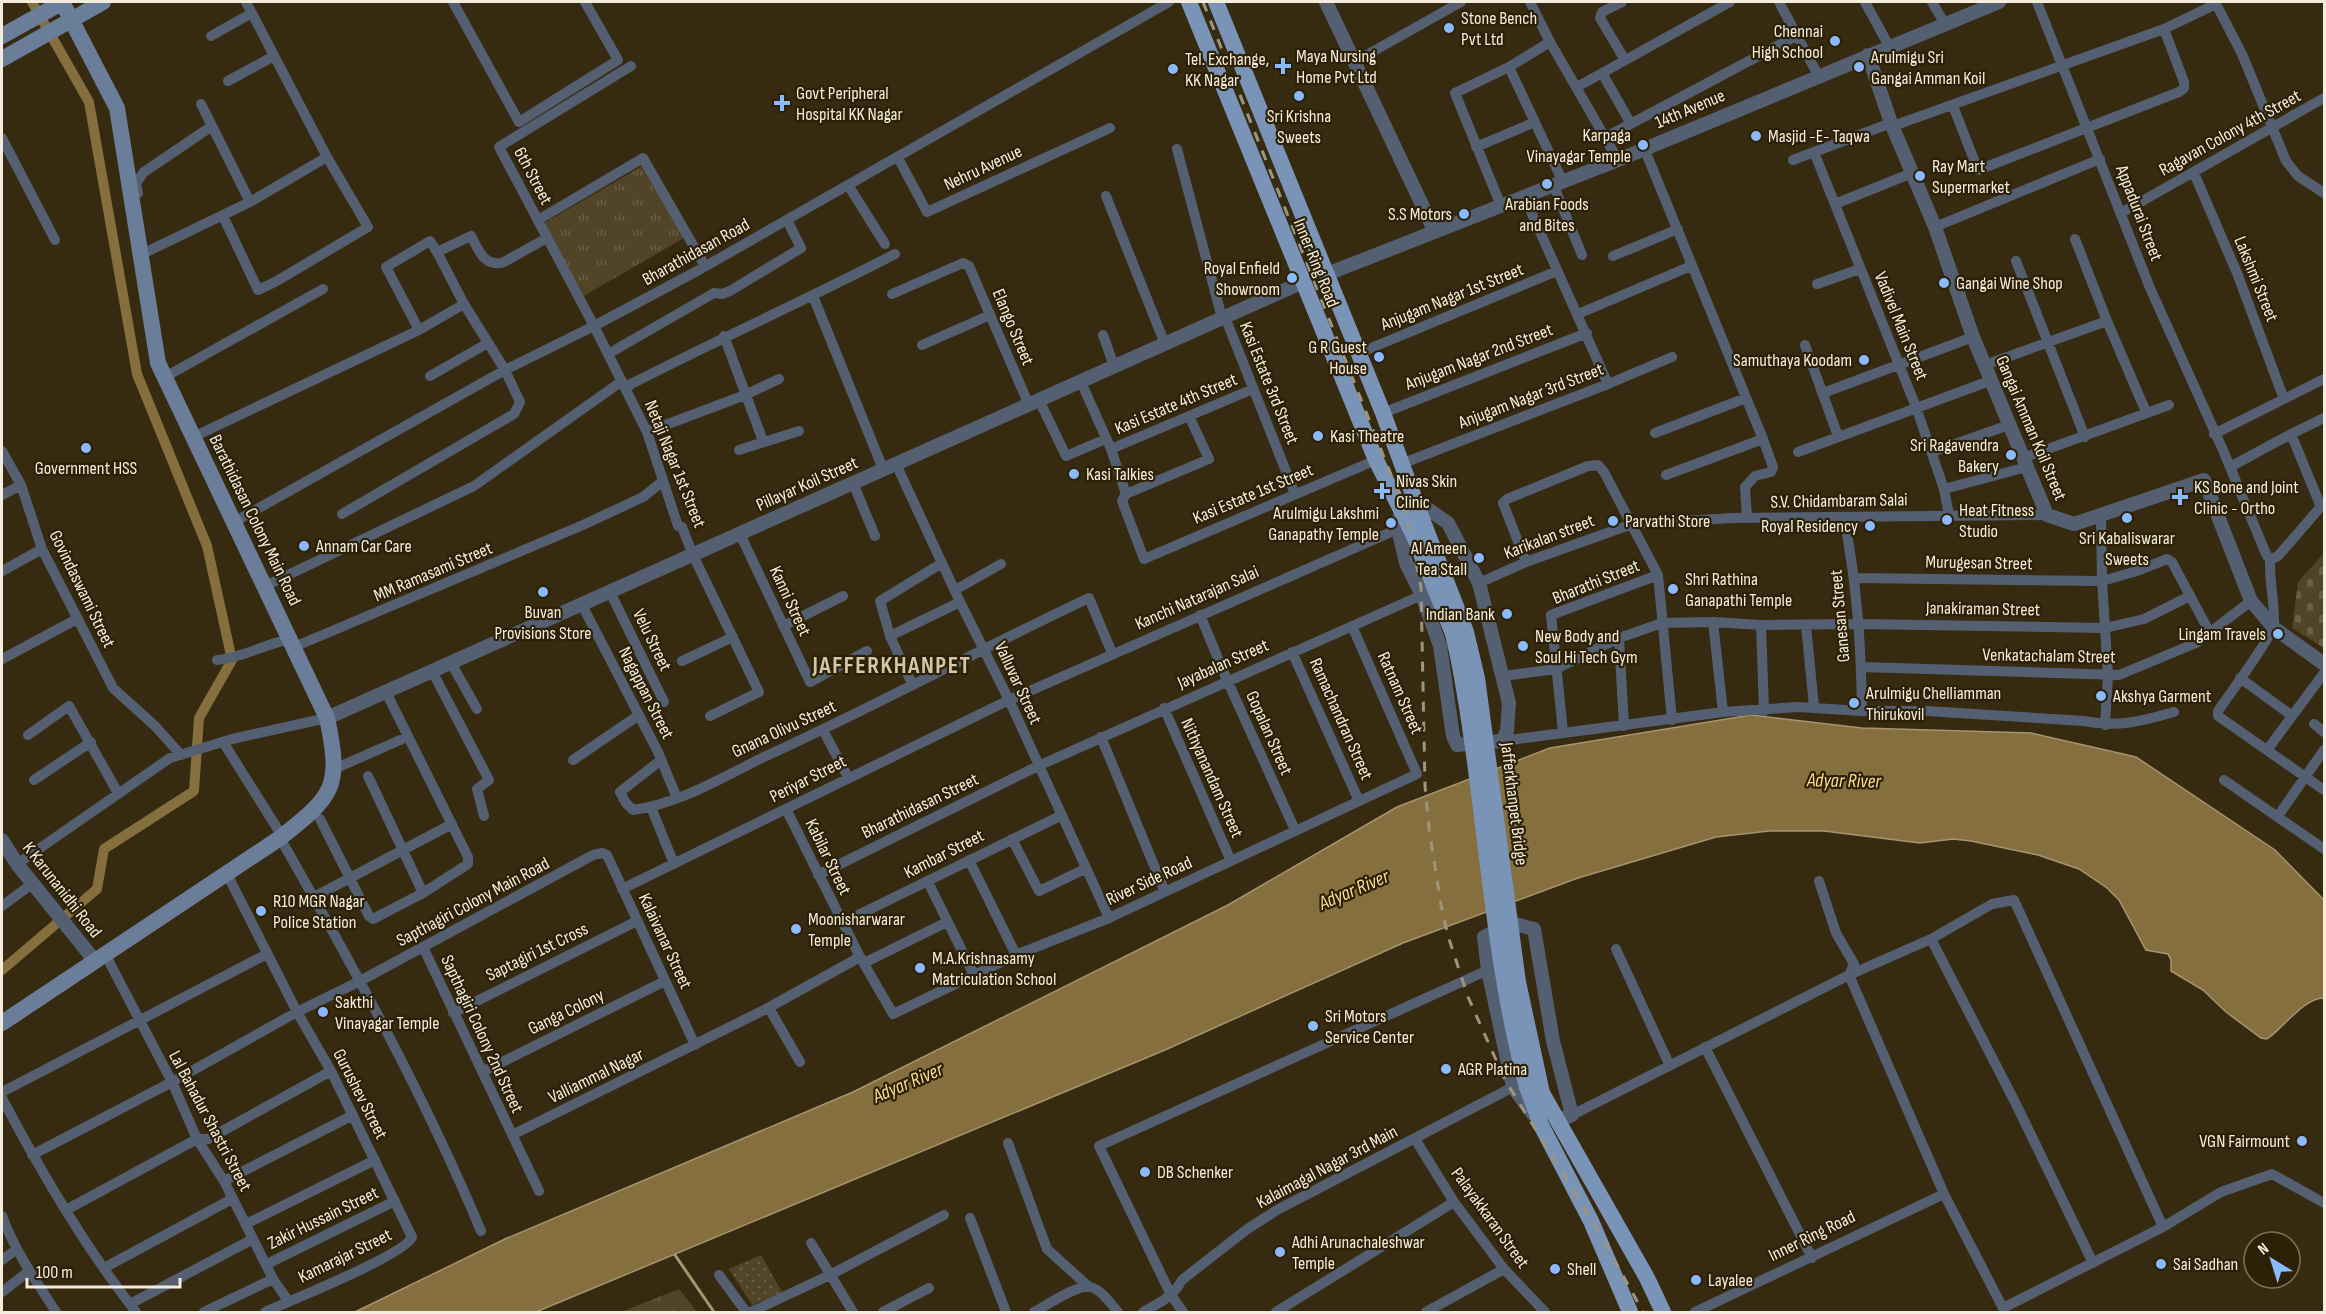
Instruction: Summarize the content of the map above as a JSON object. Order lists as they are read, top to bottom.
{
  "streets": {
    "main road": ["Inner Ring Road", "Barathidasan Colony Main Road", "Jafferkhanpet Bridge"],
    "street": [
      "14th Avenue",
      "Ragavan Colony 4th Street",
      "Nehru Avenue",
      "6th Street",
      "Appadurai Street",
      "Bharathidasan Road",
      "Lakshmi Street",
      "Anjugam Nagar 1st Street",
      "Vadivel Main Street",
      "Elango Street",
      "Anjugam Nagar 2nd Street",
      "Kasi Estate 3rd Street",
      "Anjugam Nagar 3rd Street",
      "Kasi Estate 4th Street",
      "Gangai Amman Koil Street",
      "Netaji Nagar 1st Street",
      "Pillayar Koil Street",
      "Kasi Estate 1st Street",
      "S.V. Chidambaram Salai",
      "Karikalan street",
      "Murugesan Street",
      "MM Ramasami Street",
      "Bharathi Street",
      "Govindaswami Street",
      "Kanchi Natarajan Salai",
      "Kanni Street",
      "Janakiraman Street",
      "Ganesan Street",
      "Velu Street",
      "Venkatachalam Street",
      "Jayabalan Street",
      "Valluvar Street",
      "Nagappan Street",
      "Ratnam Street",
      "Ramachandran Street",
      "Gnana Olivu Street",
      "Gopalan Street",
      "Nithyanandam Street",
      "Periyar Street",
      "Bharathidasan Street",
      "Kambar Street",
      "Kabilar Street",
      "River Side Road",
      "K Karunanidhi Road",
      "Sapthagiri Colony Main Road",
      "Kalaivanar Street",
      "Saptagiri 1st Cross",
      "Ganga Colony",
      "Sapthagiri Colony 2nd Street",
      "Valliammal Nagar",
      "Gurushev Street",
      "Lal Bahadur Shastri Street",
      "Kalaimagal Nagar 3rd Main",
      "Zakir Hussain Street",
      "Palayakkaran Street",
      "Kamarajar Street"
    ]
  },
  "crossings": [
    ["14th Avenue", "Inner Ring Road"],
    ["14th Avenue", "Gangai Amman Koil Street"],
    ["Ragavan Colony 4th Street", "Appadurai Street"],
    ["Ragavan Colony 4th Street", "Lakshmi Street"],
    ["Nehru Avenue", "Bharathidasan Road"],
    ["6th Street", "Bharathidasan Road"],
    ["6th Street", "Netaji Nagar 1st Street"],
    ["Bharathidasan Road", "Barathidasan Colony Main Road"],
    ["Inner Ring Road", "Anjugam Nagar 1st Street"],
    ["Inner Ring Road", "Anjugam Nagar 2nd Street"],
    ["Inner Ring Road", "Anjugam Nagar 3rd Street"],
    ["Inner Ring Road", "Pillayar Koil Street"],
    ["Inner Ring Road", "Kasi Estate 1st Street"],
    ["Inner Ring Road", "Kanchi Natarajan Salai"],
    ["Inner Ring Road", "Jafferkhanpet Bridge"],
    ["Vadivel Main Street", "S.V. Chidambaram Salai"],
    ["Elango Street", "Kasi Estate 4th Street"],
    ["Elango Street", "Pillayar Koil Street"],
    ["Kasi Estate 3rd Street", "Kasi Estate 4th Street"],
    ["Kasi Estate 3rd Street", "Pillayar Koil Street"],
    ["Kasi Estate 3rd Street", "Kasi Estate 1st Street"],
    ["Gangai Amman Koil Street", "S.V. Chidambaram Salai"],
    ["Gangai Amman Koil Street", "Venkatachalam Street"],
    ["Netaji Nagar 1st Street", "Pillayar Koil Street"],
    ["Netaji Nagar 1st Street", "MM Ramasami Street"],
    ["Pillayar Koil Street", "Barathidasan Colony Main Road"],
    ["Pillayar Koil Street", "Kanni Street"],
    ["Pillayar Koil Street", "Velu Street"],
    ["Pillayar Koil Street", "Valluvar Street"],
    ["Pillayar Koil Street", "Nagappan Street"],
    ["S.V. Chidambaram Salai", "Karikalan street"],
    ["S.V. Chidambaram Salai", "Ganesan Street"],
    ["Barathidasan Colony Main Road", "MM Ramasami Street"],
    ["Barathidasan Colony Main Road", "K Karunanidhi Road"],
    ["Barathidasan Colony Main Road", "Gurushev Street"],
    ["Barathidasan Colony Main Road", "Lal Bahadur Shastri Street"],
    ["Murugesan Street", "Janakiraman Street"],
    ["Murugesan Street", "Ganesan Street"],
    ["Bharathi Street", "Janakiraman Street"],
    ["Kanchi Natarajan Salai", "Valluvar Street"],
    ["Kanchi Natarajan Salai", "Gopalan Street"],
    ["Kanchi Natarajan Salai", "Periyar Street"],
    ["Kanchi Natarajan Salai", "Jafferkhanpet Bridge"],
    ["Janakiraman Street", "Ganesan Street"],
    ["Ganesan Street", "Venkatachalam Street"],
    ["Jayabalan Street", "Valluvar Street"],
    ["Jayabalan Street", "Ratnam Street"],
    ["Jayabalan Street", "Ramachandran Street"],
    ["Jayabalan Street", "Gopalan Street"],
    ["Jayabalan Street", "Nithyanandam Street"],
    ["Jayabalan Street", "Bharathidasan Street"],
    ["Valluvar Street", "Gnana Olivu Street"],
    ["Valluvar Street", "Periyar Street"],
    ["Valluvar Street", "Bharathidasan Street"],
    ["Valluvar Street", "Kambar Street"],
    ["Valluvar Street", "River Side Road"],
    ["Nagappan Street", "Gnana Olivu Street"],
    ["Ratnam Street", "River Side Road"],
    ["Ramachandran Street", "River Side Road"],
    ["Gopalan Street", "River Side Road"],
    ["Nithyanandam Street", "River Side Road"],
    ["Periyar Street", "Kabilar Street"],
    ["Periyar Street", "Kalaivanar Street"],
    ["Jafferkhanpet Bridge", "Kalaimagal Nagar 3rd Main"],
    ["Bharathidasan Street", "Kabilar Street"],
    ["Kambar Street", "Kabilar Street"],
    ["Kabilar Street", "River Side Road"],
    ["Kabilar Street", "Valliammal Nagar"],
    ["K Karunanidhi Road", "Lal Bahadur Shastri Street"],
    ["Sapthagiri Colony Main Road", "Kalaivanar Street"],
    ["Sapthagiri Colony Main Road", "Sapthagiri Colony 2nd Street"],
    ["Sapthagiri Colony Main Road", "Gurushev Street"],
    ["Sapthagiri Colony Main Road", "Lal Bahadur Shastri Street"],
    ["Kalaivanar Street", "Saptagiri 1st Cross"],
    ["Kalaivanar Street", "Ganga Colony"],
    ["Kalaivanar Street", "Valliammal Nagar"],
    ["Saptagiri 1st Cross", "Sapthagiri Colony 2nd Street"],
    ["Ganga Colony", "Sapthagiri Colony 2nd Street"],
    ["Sapthagiri Colony 2nd Street", "Valliammal Nagar"],
    ["Gurushev Street", "Zakir Hussain Street"],
    ["Gurushev Street", "Kamarajar Street"],
    ["Lal Bahadur Shastri Street", "Zakir Hussain Street"],
    ["Lal Bahadur Shastri Street", "Kamarajar Street"],
    ["Kalaimagal Nagar 3rd Main", "Palayakkaran Street"]
  ],
  "districts": ["JAFFERKHANPET"],
  "water": ["Adyar River"],
  "places": {
    "other": [
      "Stone Bench Pvt Ltd",
      "Chennai High School",
      "Arulmigu Sri Gangai Amman Koil",
      "Tel. Exchange, KK Nagar",
      "Sri Krishna Sweets",
      "Masjid -E- Taqwa",
      "Karpaga Vinayagar Temple",
      "Ray Mart Supermarket",
      "Arabian Foods and Bites",
      "S.S Motors",
      "Royal Enfield Showroom",
      "Gangai Wine Shop",
      "G R Guest House",
      "Samuthaya Koodam",
      "Kasi Theatre",
      "Government HSS",
      "Sri Ragavendra Bakery",
      "Kasi Talkies",
      "Sri Kabaliswarar Sweets",
      "Heat Fitness Studio",
      "Parvathi Store",
      "Arulmigu Lakshmi Ganapathy Temple",
      "Royal Residency",
      "Annam Car Care",
      "Al Ameen Tea Stall",
      "Shri Rathina Ganapathi Temple",
      "Buvan Provisions Store",
      "Indian Bank",
      "Lingam Travels",
      "New Body and Soul Hi Tech Gym",
      "Akshya Garment",
      "Arulmigu Chelliamman Thirukovil",
      "R10 MGR Nagar Police Station",
      "Moonisharwarar Temple",
      "M.A.Krishnasamy Matriculation School",
      "Sakthi Vinayagar Temple",
      "Sri Motors Service Center",
      "AGR Platina",
      "VGN Fairmount",
      "DB Schenker",
      "Adhi Arunachaleshwar Temple",
      "Sai Sadhan",
      "Shell",
      "Layalee"
    ],
    "health": [
      "Maya Nursing Home Pvt Ltd",
      "Govt Peripheral Hospital KK Nagar",
      "Nivas Skin Clinic",
      "KS Bone and Joint Clinic - Ortho"
    ]
  },
  "scale_bar": "100 m",
  "north": "top left"
}
